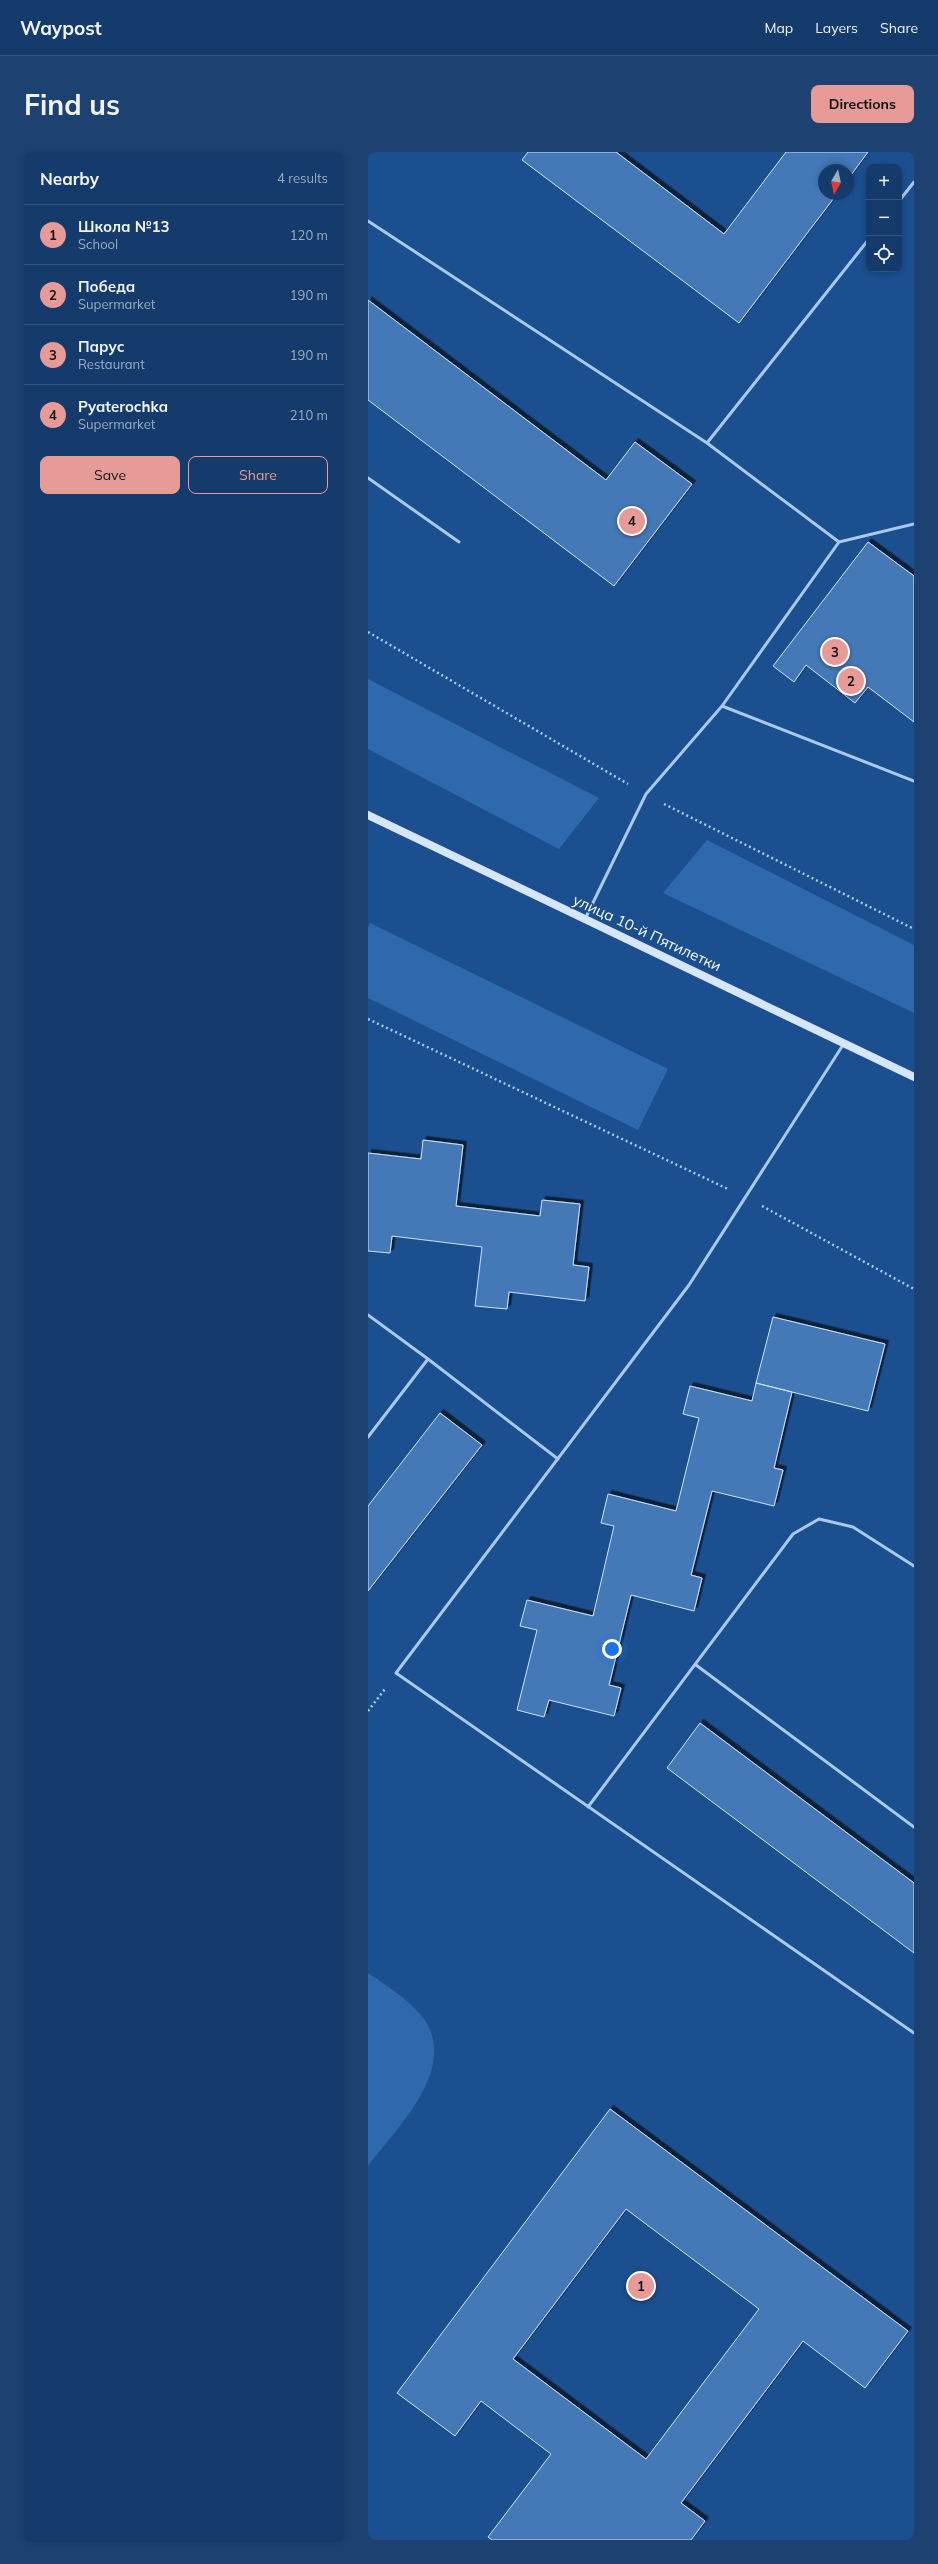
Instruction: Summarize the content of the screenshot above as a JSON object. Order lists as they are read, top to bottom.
{
  "streets": {
    "main road": ["улица 10-й Пятилетки"]
  },
  "north": "bottom",
  "page": {
    "header": "Waypost",
    "nav": ["Map", "Layers", "Share"],
    "buttons": [
      "Directions",
      ["Save", "Share"]
    ],
    "title": "Find us",
    "heading": ["Nearby", "4 results"],
    "map_buttons": ["+", "−"],
    "list": [
      {
        "mark": "1",
        "name": "Школа №13",
        "note": "School",
        "value": "120 m"
      },
      {
        "mark": "2",
        "name": "Победа",
        "note": "Supermarket",
        "value": "190 m"
      },
      {
        "mark": "3",
        "name": "Парус",
        "note": "Restaurant",
        "value": "190 m"
      },
      {
        "mark": "4",
        "name": "Pyaterochka",
        "note": "Supermarket",
        "value": "210 m"
      }
    ],
    "pins": [
      "4",
      "3",
      "2",
      "1"
    ]
  }
}
